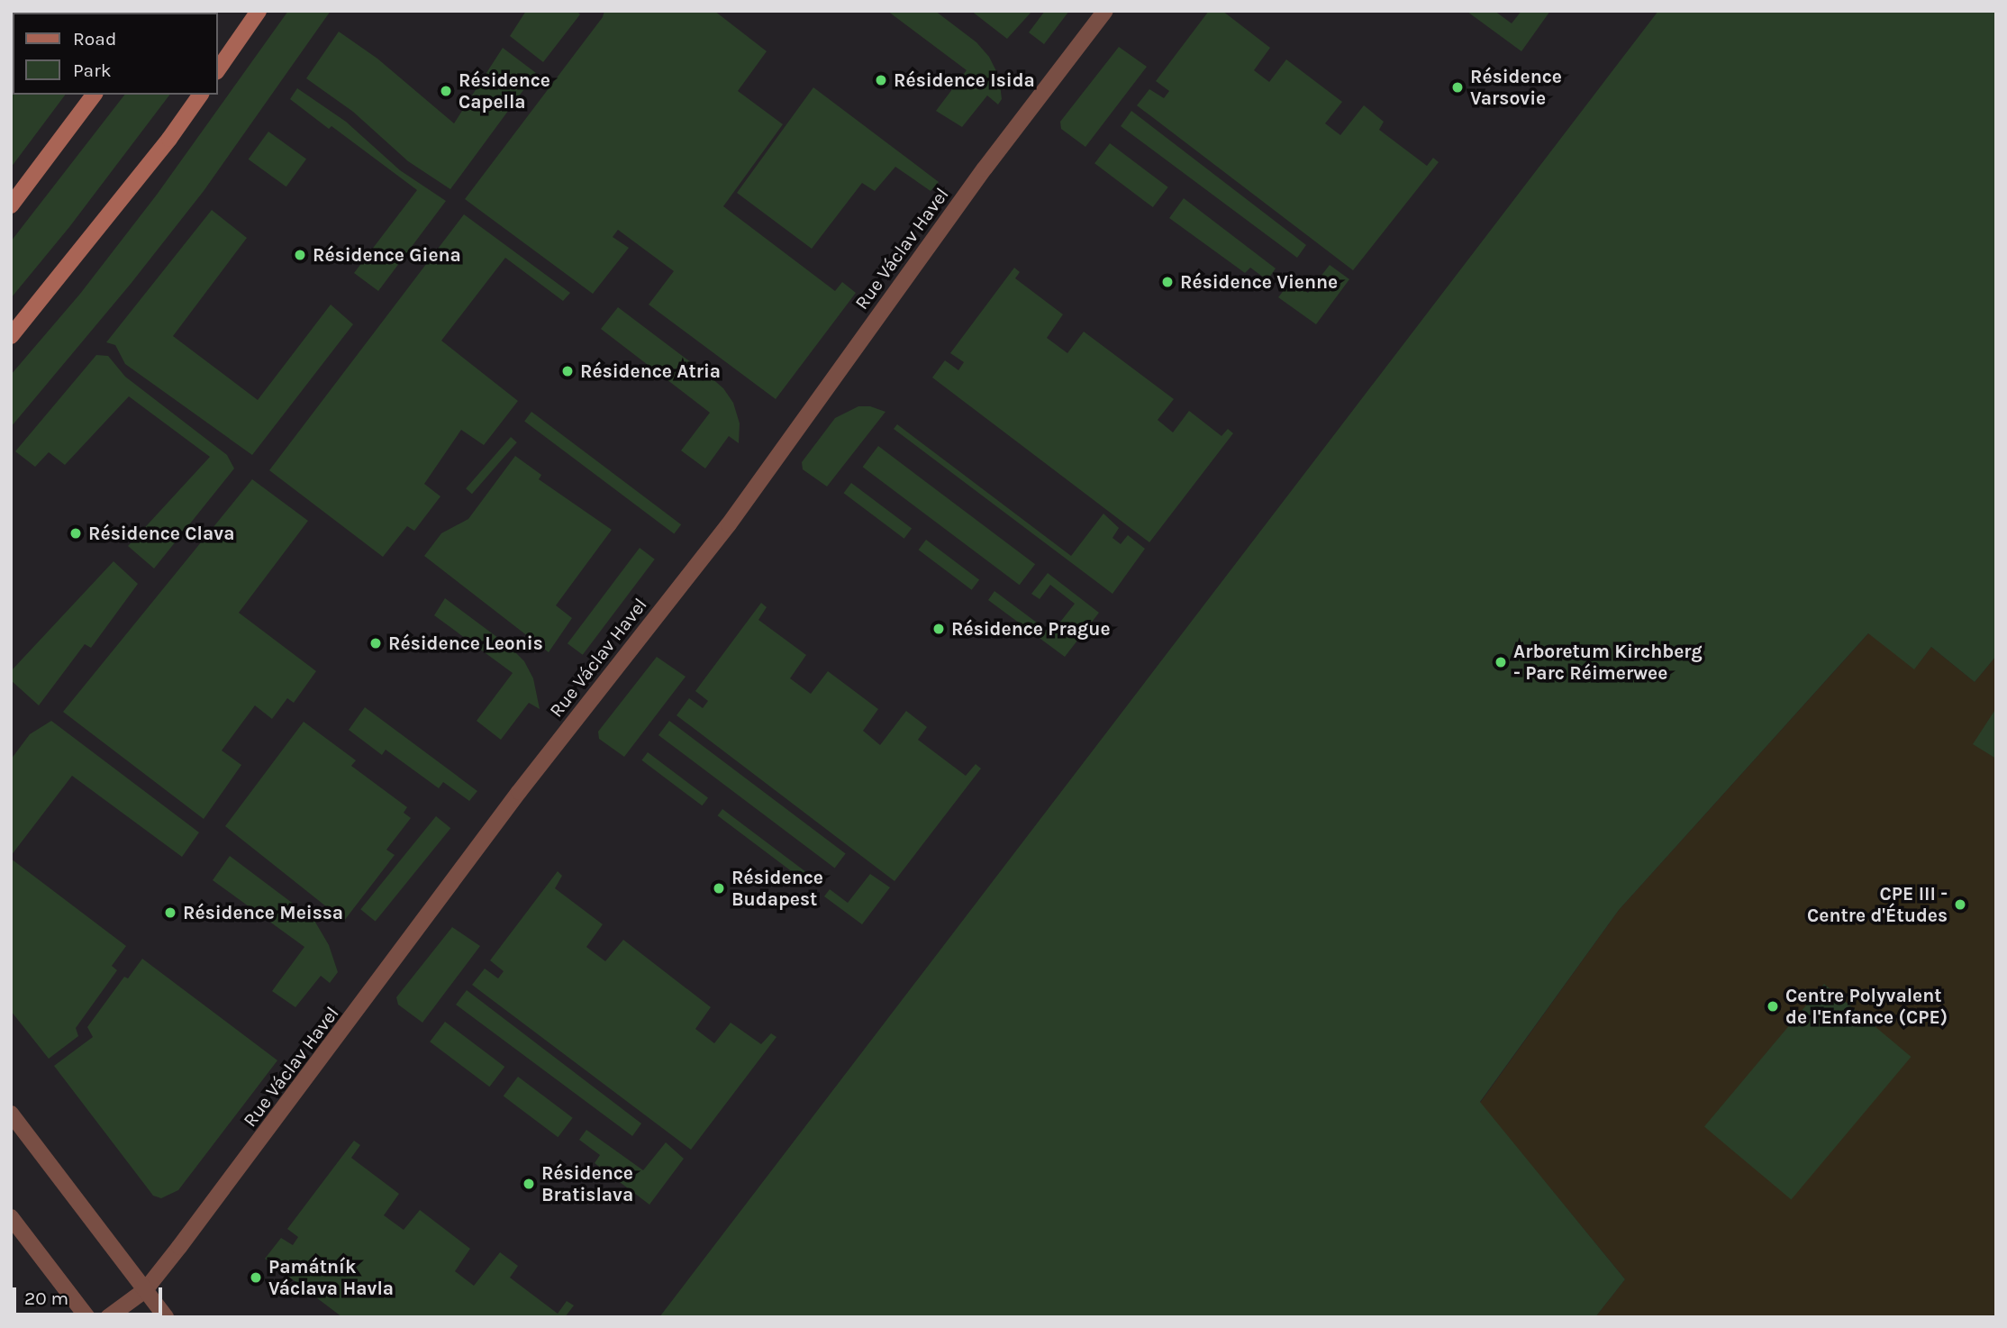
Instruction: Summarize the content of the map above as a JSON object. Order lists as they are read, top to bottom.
{
  "streets": {
    "street": ["Rue Václav Havel"]
  },
  "places": [
    "Résidence Isida",
    "Résidence Varsovie",
    "Résidence Capella",
    "Résidence Giena",
    "Résidence Vienne",
    "Résidence Atria",
    "Résidence Clava",
    "Résidence Prague",
    "Résidence Leonis",
    "Arboretum Kirchberg - Parc Réimerwee",
    "Résidence Budapest",
    "CPE III - Centre d'Études",
    "Résidence Meissa",
    "Centre Polyvalent de l'Enfance (CPE)",
    "Résidence Bratislava",
    "Památník Václava Havla"
  ],
  "legend": ["Road", "Park"],
  "scale_bar": "20 m"
}
